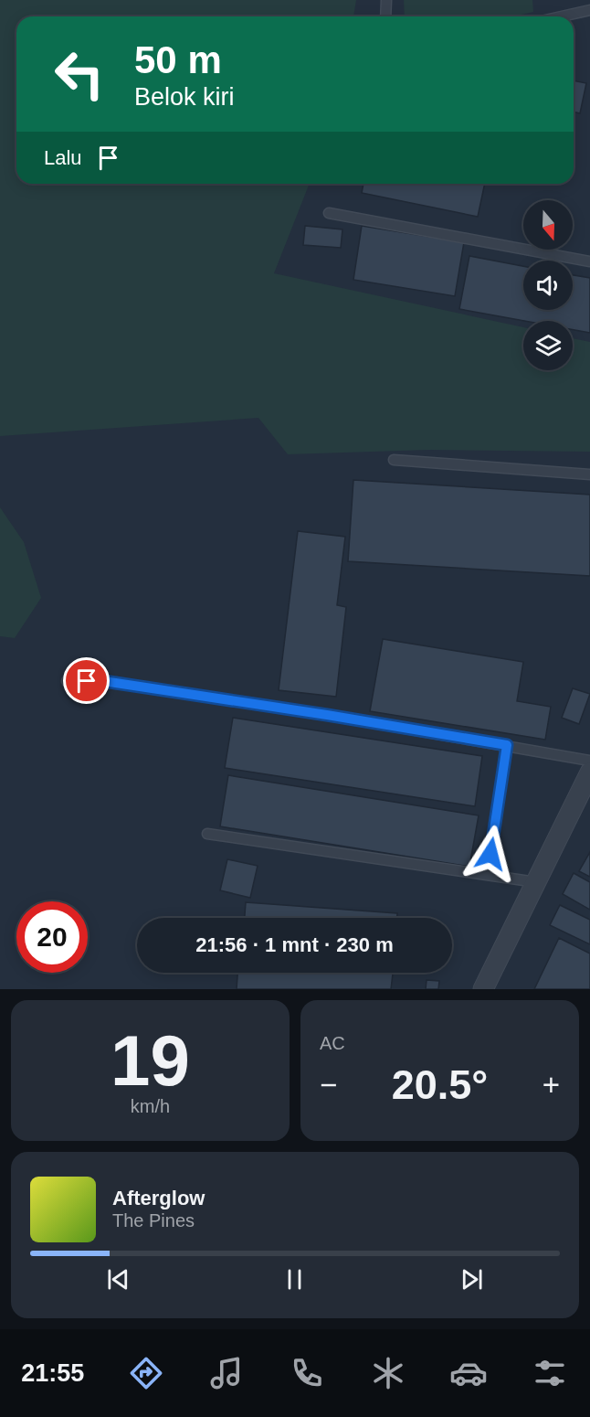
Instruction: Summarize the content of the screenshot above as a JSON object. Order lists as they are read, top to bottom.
{
  "north": "bottom",
  "page": {
    "turn": ["50 m", "Belok kiri"],
    "then": "Lalu",
    "limit": "20",
    "trip": "21:56 · 1 mnt · 230 m",
    "tile": [
      ["19", "km/h"],
      "AC"
    ],
    "heat": ["−", "20.5°", "+"],
    "song": ["Afterglow", "The Pines"],
    "tabs": "21:55"
  }
}
